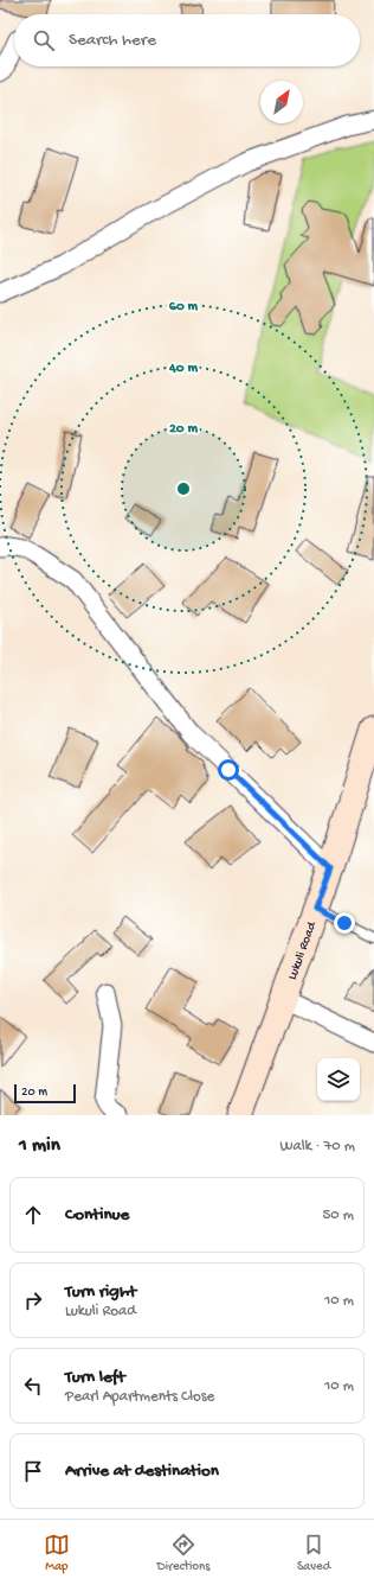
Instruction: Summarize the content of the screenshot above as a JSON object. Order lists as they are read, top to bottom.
{
  "streets": {
    "street": ["Lukuli Road"]
  },
  "scale_bar": "20 m",
  "north": "top right",
  "page": {
    "search": "Search here",
    "scale": "20 m",
    "heading": ["1 min", "Walk · 70 m"],
    "list": [
      ["Continue", "50 m"],
      ["Turn right", "Lukuli Road", "10 m"],
      ["Turn left", "Pearl Apartments Close", "10 m"],
      "Arrive at destination"
    ],
    "nav": ["Map", "Directions", "Saved"]
  },
  "rings": ["60 m", "40 m", "20 m"]
}
